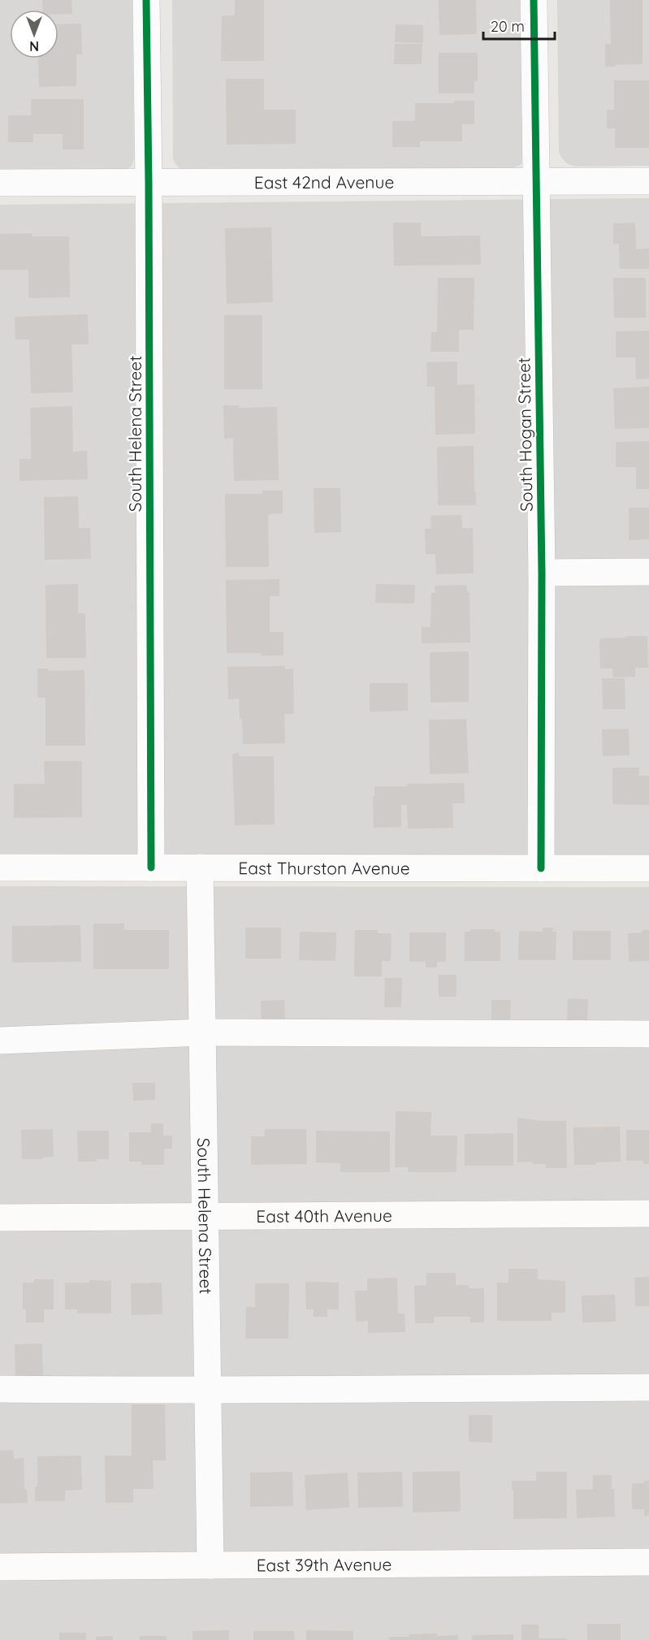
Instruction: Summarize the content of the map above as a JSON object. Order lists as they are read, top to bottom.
{
  "streets": {
    "street": [
      "East 42nd Avenue",
      "South Helena Street",
      "South Hogan Street",
      "East Thurston Avenue",
      "East 40th Avenue",
      "East 39th Avenue"
    ]
  },
  "crossings": [
    ["East 42nd Avenue", "South Helena Street"],
    ["East 42nd Avenue", "South Hogan Street"],
    ["South Helena Street", "East Thurston Avenue"],
    ["South Helena Street", "East 40th Avenue"],
    ["South Helena Street", "East 39th Avenue"],
    ["South Hogan Street", "East Thurston Avenue"]
  ],
  "scale_bar": "20 m",
  "north": "bottom"
}
